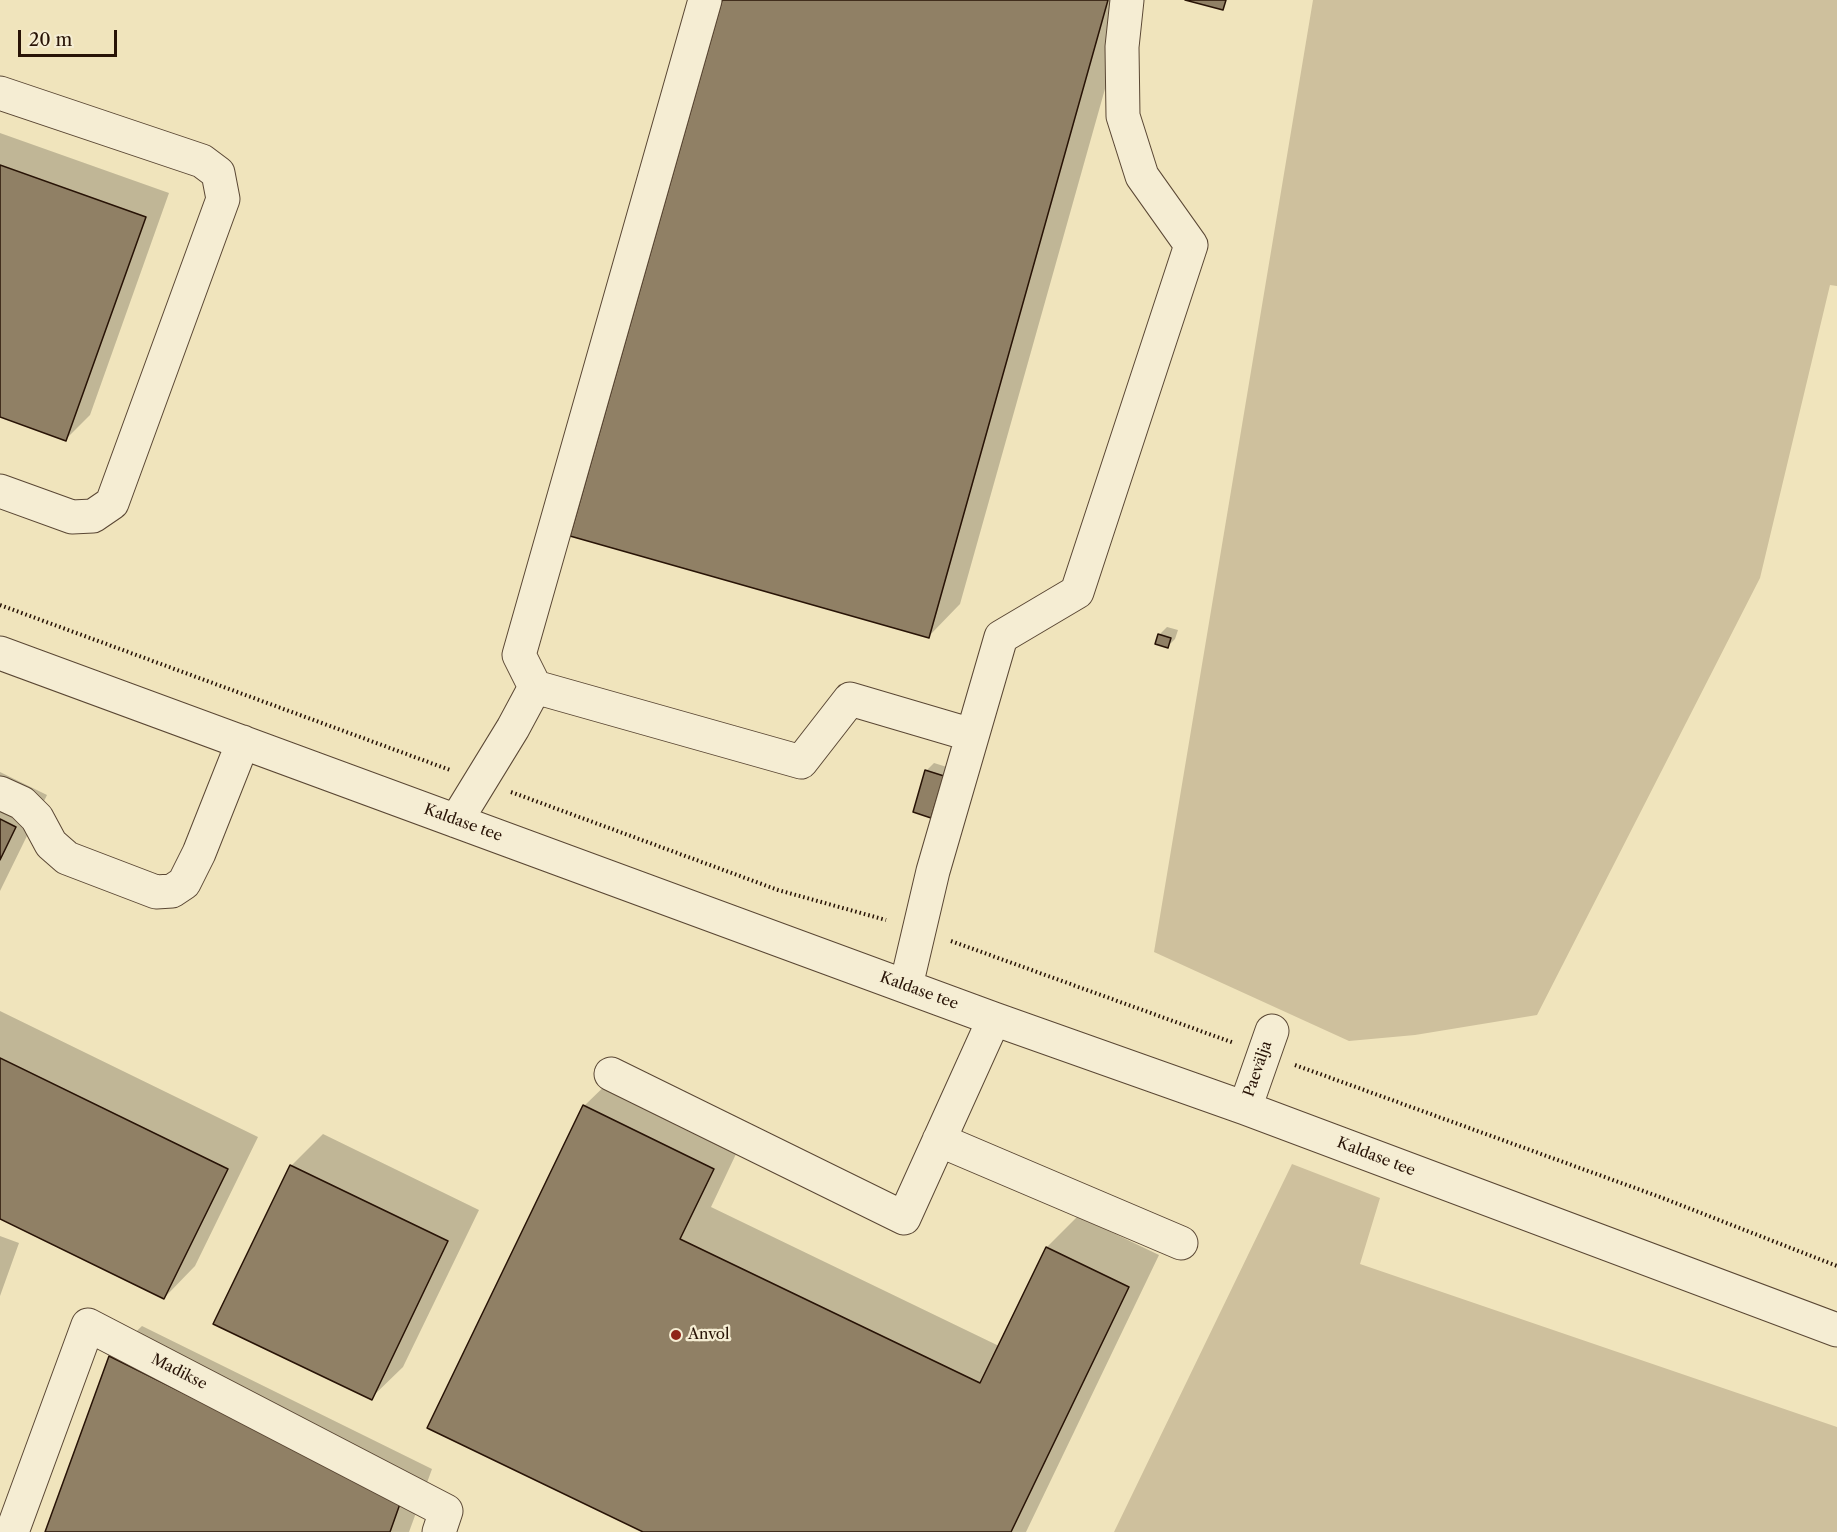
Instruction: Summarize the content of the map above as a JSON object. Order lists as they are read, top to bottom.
{
  "streets": {
    "street": ["Kaldase tee", "Paevälja", "Madikse"]
  },
  "crossings": [
    ["Kaldase tee", "Paevälja"]
  ],
  "places": ["Anvol"],
  "scale_bar": "20 m"
}
